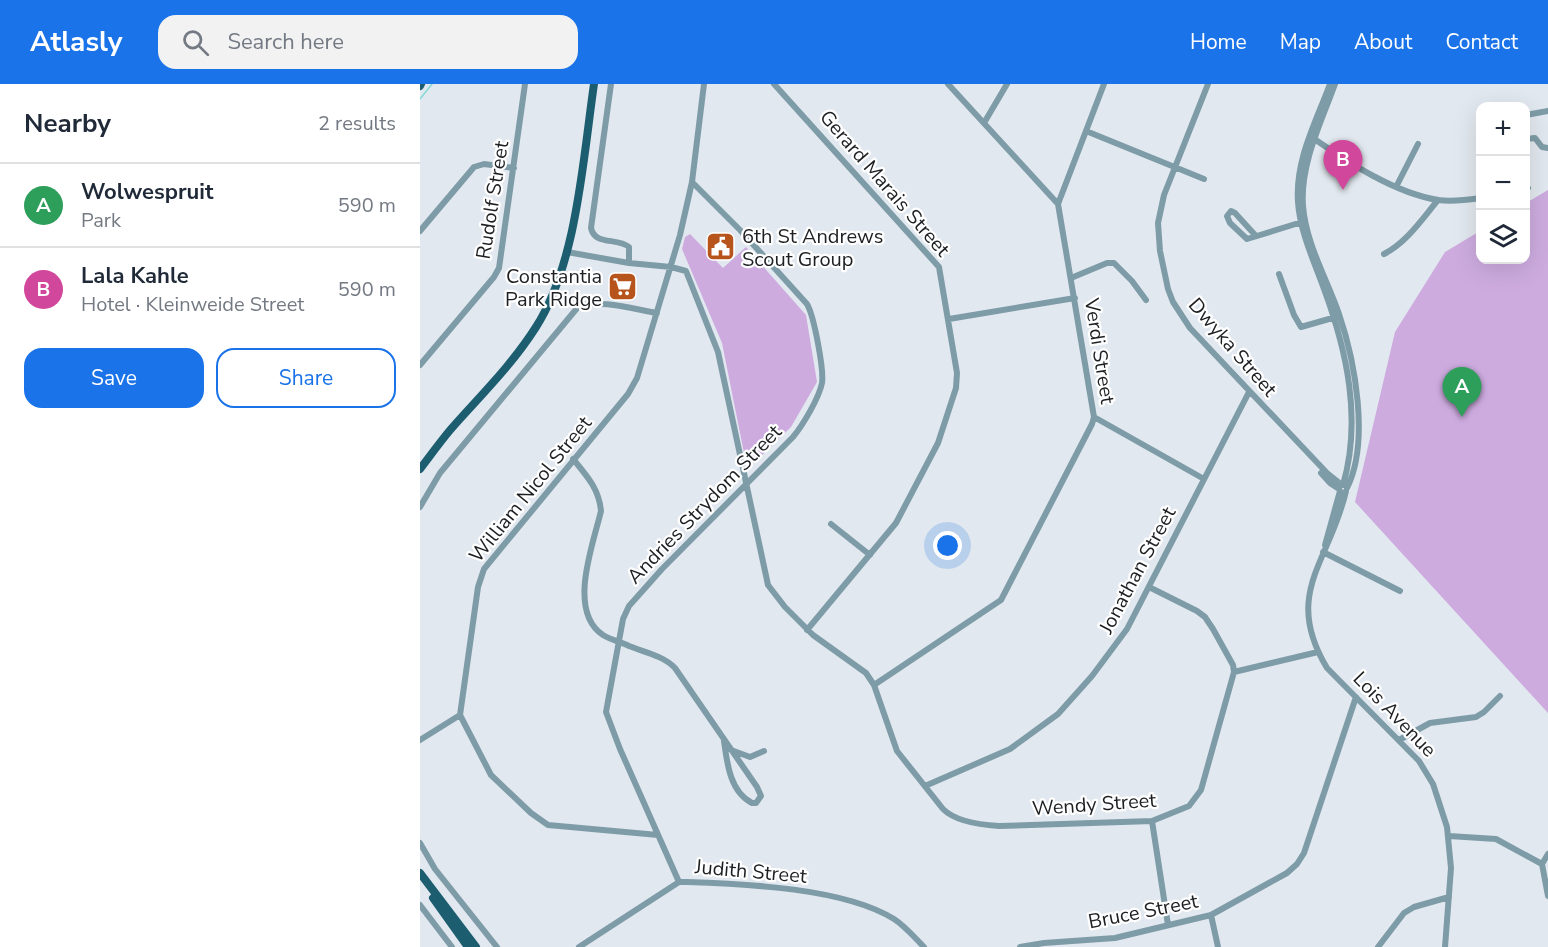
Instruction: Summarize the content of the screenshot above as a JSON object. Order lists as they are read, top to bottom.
{
  "streets": {
    "street": [
      "Gerard Marais Street",
      "Rudolf Street",
      "Dwyka Street",
      "Verdi Street",
      "William Nicol Street",
      "Andries Strydom Street",
      "Jonathan Street",
      "Lois Avenue",
      "Wendy Street",
      "Judith Street",
      "Bruce Street"
    ]
  },
  "crossings": [
    ["Dwyka Street", "Jonathan Street"],
    ["Dwyka Street", "Lois Avenue"],
    ["Verdi Street", "Wendy Street"],
    ["William Nicol Street", "Andries Strydom Street"],
    ["Andries Strydom Street", "Judith Street"],
    ["Jonathan Street", "Wendy Street"],
    ["Lois Avenue", "Bruce Street"]
  ],
  "places": {
    "public building": ["6th St Andrews Scout Group"],
    "supermarket": ["Constantia Park Ridge"]
  },
  "page": {
    "header": "Atlasly",
    "search": "Search here",
    "nav": [
      "Home",
      "Map",
      "About",
      "Contact"
    ],
    "heading": ["Nearby", "2 results"],
    "map_buttons": ["+", "−"],
    "pins": ["B", "A"],
    "list": [
      {
        "mark": "A",
        "name": "Wolwespruit",
        "note": "Park",
        "value": "590 m"
      },
      {
        "mark": "B",
        "name": "Lala Kahle",
        "note": "Hotel · Kleinweide Street",
        "value": "590 m"
      }
    ],
    "buttons": ["Save", "Share"]
  }
}
